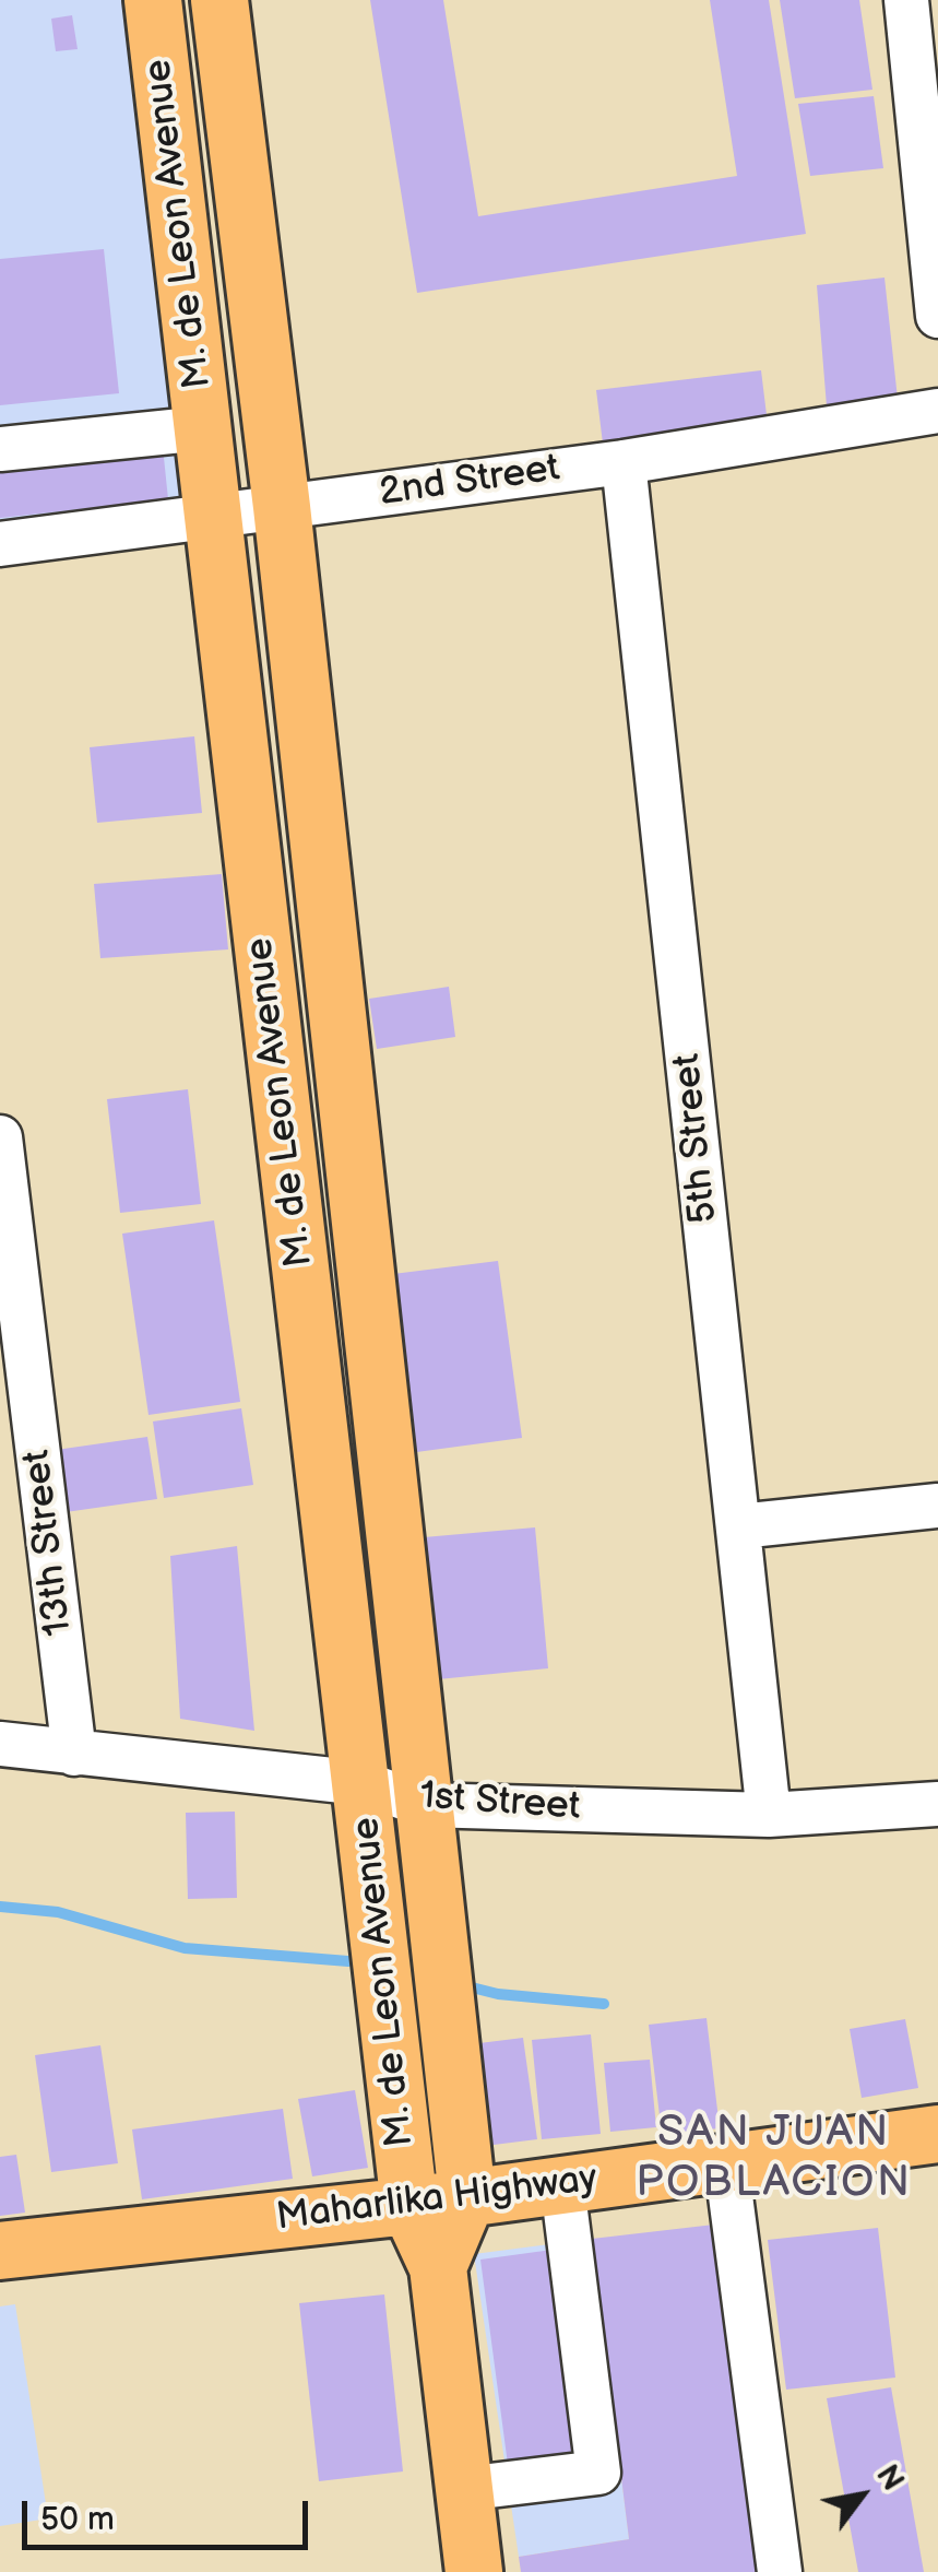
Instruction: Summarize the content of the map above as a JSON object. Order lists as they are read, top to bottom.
{
  "streets": {
    "main road": ["M. de Leon Avenue", "Maharlika Highway"],
    "street": [
      "2nd Street",
      "5th Street",
      "13th Street",
      "1st Street"
    ]
  },
  "crossings": [
    ["M. de Leon Avenue", "2nd Street"],
    ["M. de Leon Avenue", "1st Street"],
    ["M. de Leon Avenue", "Maharlika Highway"],
    ["2nd Street", "5th Street"],
    ["5th Street", "1st Street"],
    ["13th Street", "1st Street"]
  ],
  "districts": ["SAN JUAN POBLACION"],
  "scale_bar": "50 m",
  "north": "top right"
}
